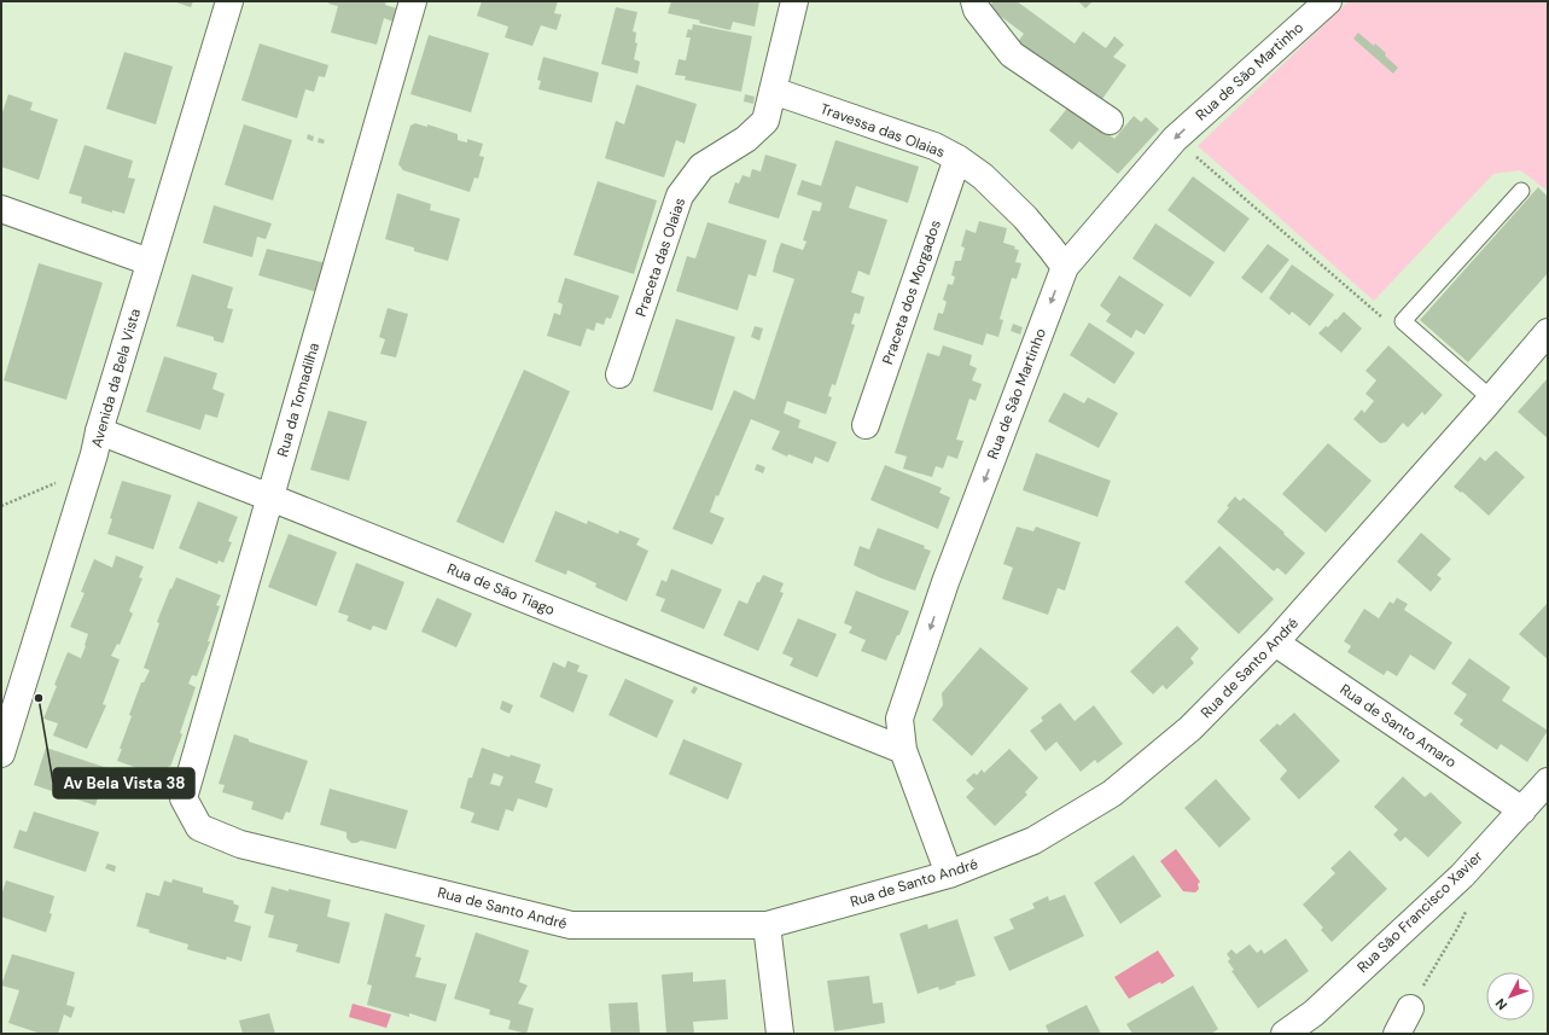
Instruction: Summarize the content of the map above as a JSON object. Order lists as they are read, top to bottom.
{
  "streets": {
    "street": [
      "Rua de São Martinho",
      "Travessa das Olaias",
      "Praceta das Olaias",
      "Praceta dos Morgados",
      "Avenida da Bela Vista",
      "Rua da Tomadilha",
      "Rua de São Tiago",
      "Rua de Santo André",
      "Rua de Santo Amaro",
      "Rua São Francisco Xavier"
    ]
  },
  "crossings": [
    ["Rua de São Martinho", "Travessa das Olaias"],
    ["Rua de São Martinho", "Rua de São Tiago"],
    ["Rua de São Martinho", "Rua de Santo André"],
    ["Travessa das Olaias", "Praceta das Olaias"],
    ["Travessa das Olaias", "Praceta dos Morgados"],
    ["Avenida da Bela Vista", "Rua de São Tiago"],
    ["Rua da Tomadilha", "Rua de São Tiago"],
    ["Rua da Tomadilha", "Rua de Santo André"],
    ["Rua de Santo André", "Rua de Santo Amaro"],
    ["Rua de Santo Amaro", "Rua São Francisco Xavier"]
  ],
  "one_way": ["Rua de São Martinho"],
  "places": ["Av Bela Vista 38"],
  "north": "bottom left"
}
